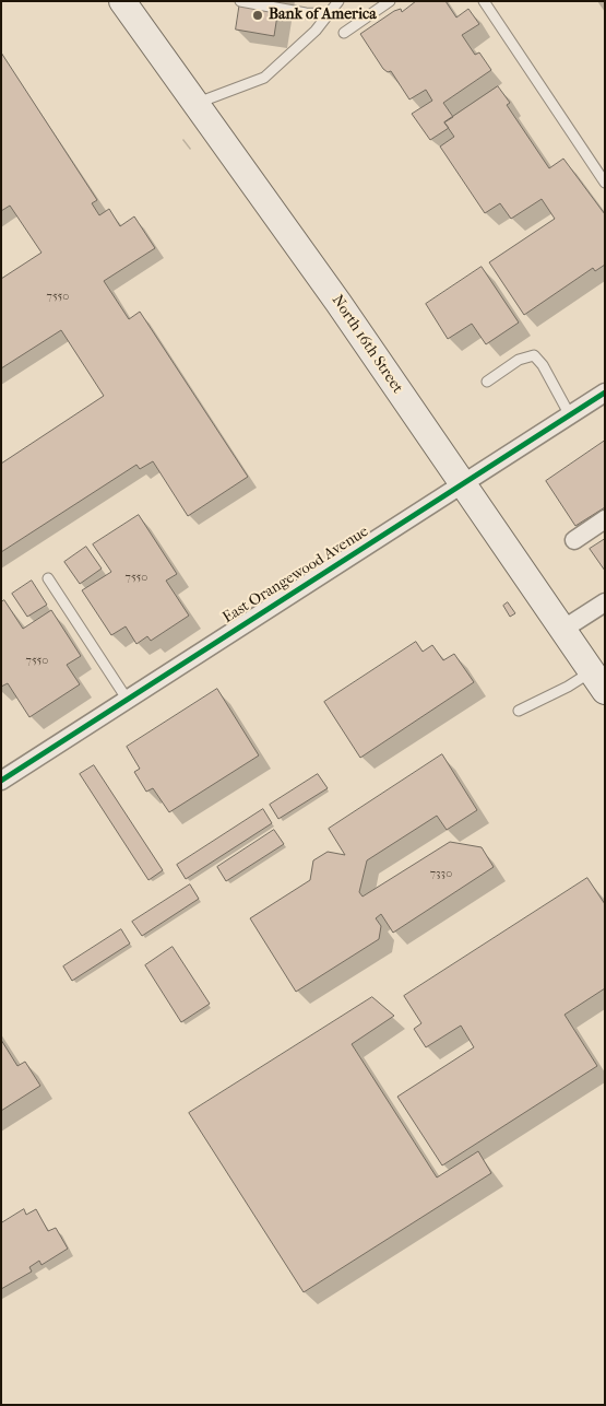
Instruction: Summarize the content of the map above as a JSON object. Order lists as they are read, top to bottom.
{
  "streets": {
    "main road": ["North 16th Street"],
    "street": ["East Orangewood Avenue"]
  },
  "crossings": [
    ["North 16th Street", "East Orangewood Avenue"]
  ],
  "places": ["Bank of America"],
  "house_numbers": [
    "7550",
    "7550",
    "7550",
    "7330"
  ]
}
